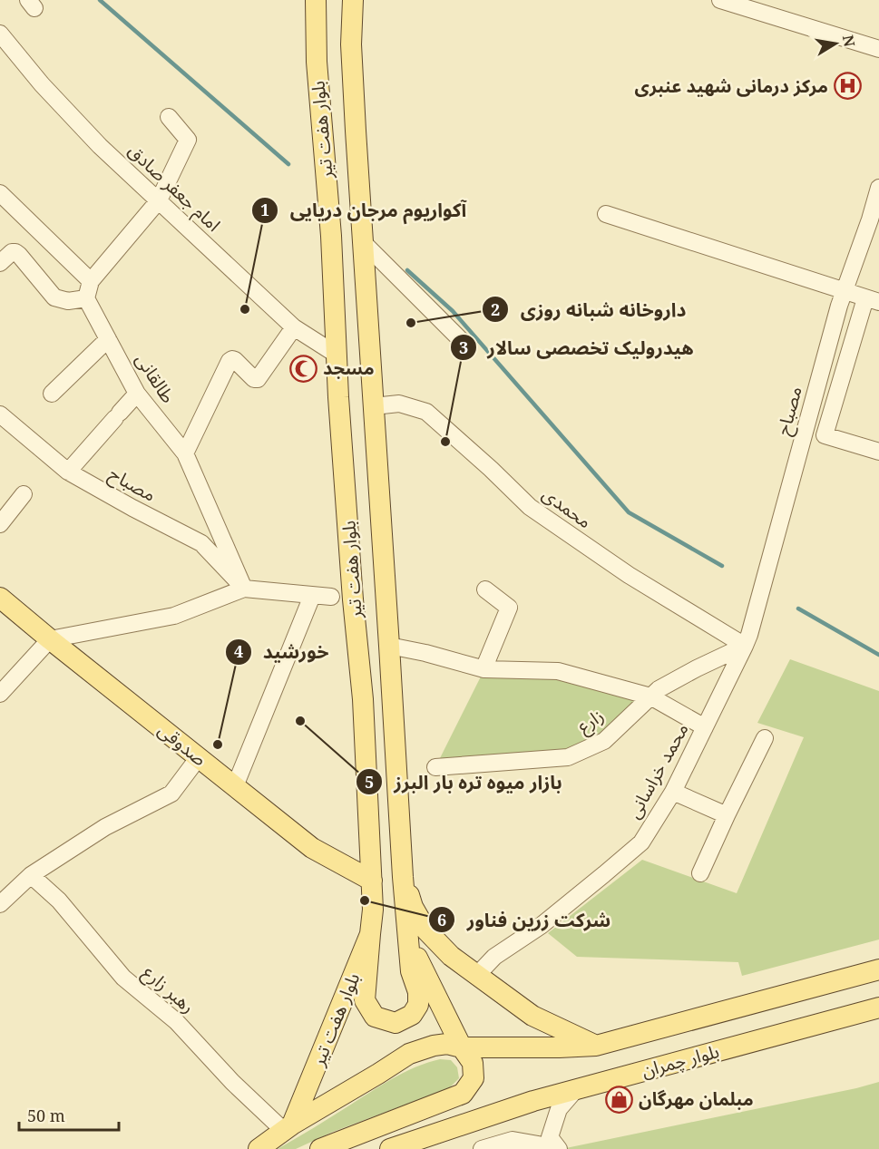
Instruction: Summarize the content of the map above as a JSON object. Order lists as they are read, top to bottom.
{
  "streets": {
    "main road": ["بلوار هفت تیر", "صدوقی", "بلوار چمران"],
    "street": [
      "امام جعفر صادق",
      "طالقانی",
      "مصباح",
      "محمدی",
      "زارع",
      "محمد خراسانی",
      "رهبر زارع"
    ]
  },
  "crossings": [
    ["بلوار هفت تیر", "امام جعفر صادق"],
    ["بلوار هفت تیر", "محمدی"],
    ["بلوار هفت تیر", "صدوقی"],
    ["بلوار هفت تیر", "محمد خراسانی"],
    ["بلوار هفت تیر", "رهبر زارع"],
    ["بلوار هفت تیر", "بلوار چمران"],
    ["طالقانی", "مصباح"],
    ["مصباح", "محمدی"],
    ["مصباح", "زارع"],
    ["مصباح", "محمد خراسانی"],
    ["محمدی", "زارع"],
    ["محمدی", "محمد خراسانی"],
    ["زارع", "محمد خراسانی"],
    ["رهبر زارع", "بلوار چمران"]
  ],
  "places": {
    "hospital": ["مرکز درمانی شهید عنبری"],
    "other": [
      "آکواریوم مرجان دریایی",
      "داروخانه شبانه روزی",
      "هیدرولیک تخصصی سالار",
      "بازار میوه تره بار البرز",
      "خورشید",
      "شرکت زرین فناور"
    ],
    "mosque": ["مسجد"],
    "shop": ["مبلمان مهرگان"]
  },
  "scale_bar": "50 m",
  "north": "right"
}
